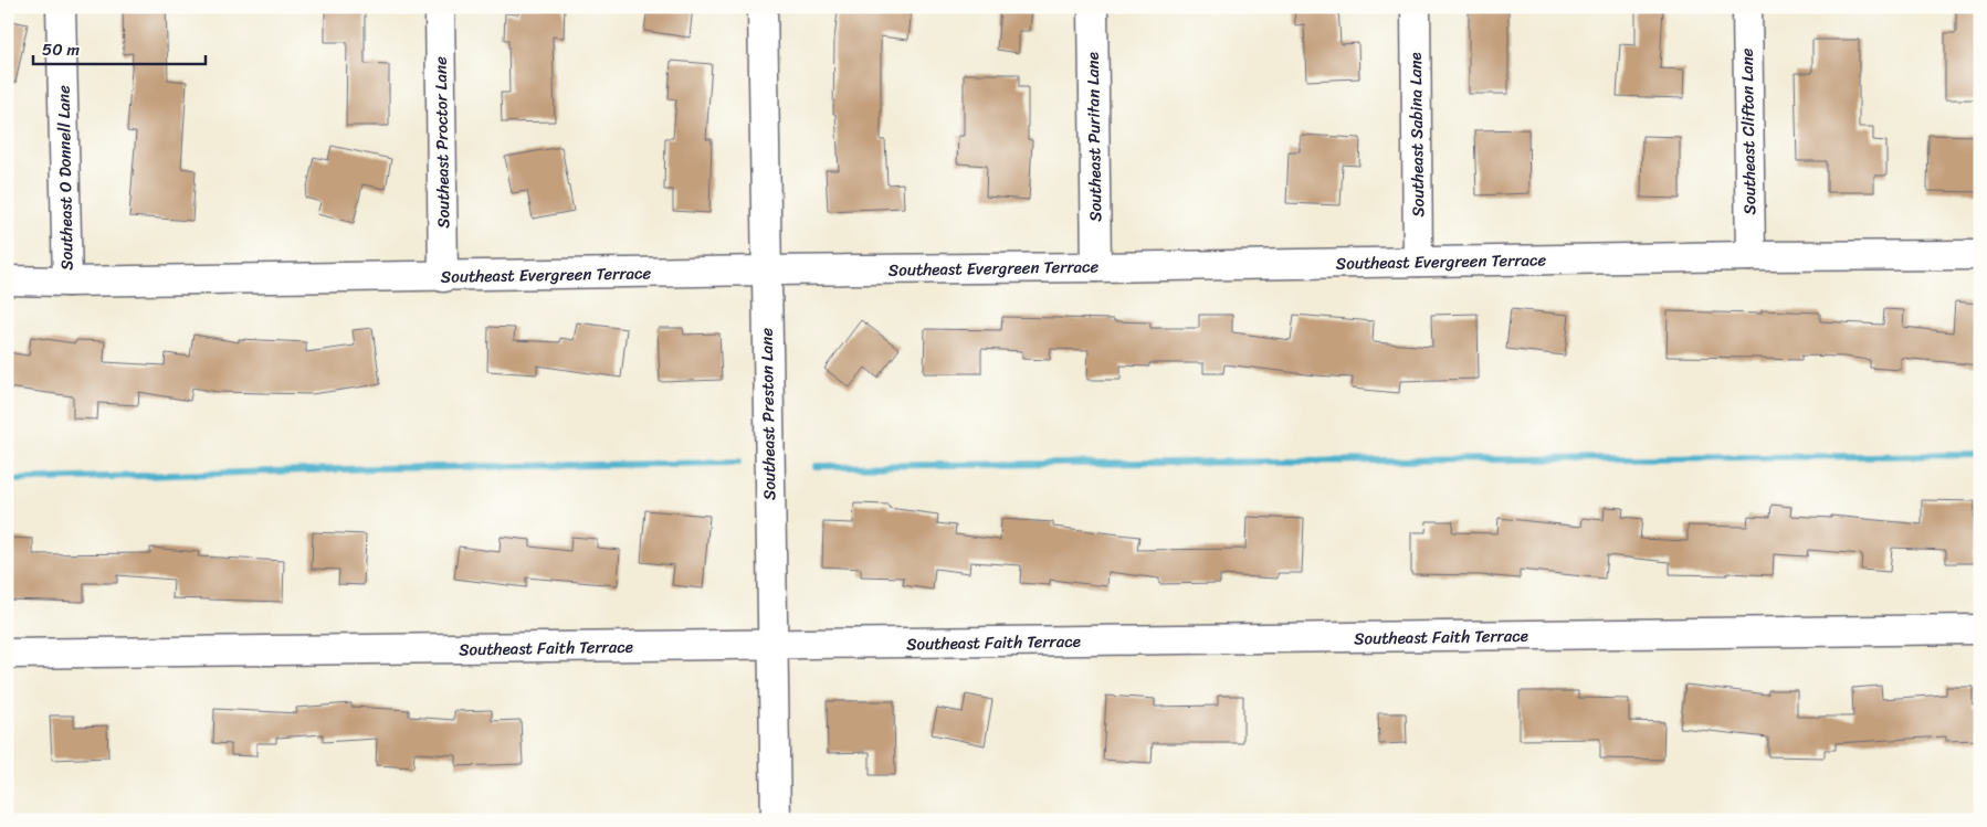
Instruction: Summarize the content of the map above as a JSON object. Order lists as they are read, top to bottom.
{
  "streets": {
    "street": [
      "Southeast Clifton Lane",
      "Southeast Sabina Lane",
      "Southeast Puritan Lane",
      "Southeast Proctor Lane",
      "Southeast O Donnell Lane",
      "Southeast Evergreen Terrace",
      "Southeast Preston Lane",
      "Southeast Faith Terrace"
    ]
  },
  "crossings": [
    ["Southeast Clifton Lane", "Southeast Evergreen Terrace"],
    ["Southeast Sabina Lane", "Southeast Evergreen Terrace"],
    ["Southeast Puritan Lane", "Southeast Evergreen Terrace"],
    ["Southeast Proctor Lane", "Southeast Evergreen Terrace"],
    ["Southeast O Donnell Lane", "Southeast Evergreen Terrace"],
    ["Southeast Evergreen Terrace", "Southeast Preston Lane"],
    ["Southeast Preston Lane", "Southeast Faith Terrace"]
  ],
  "scale_bar": "50 m"
}
